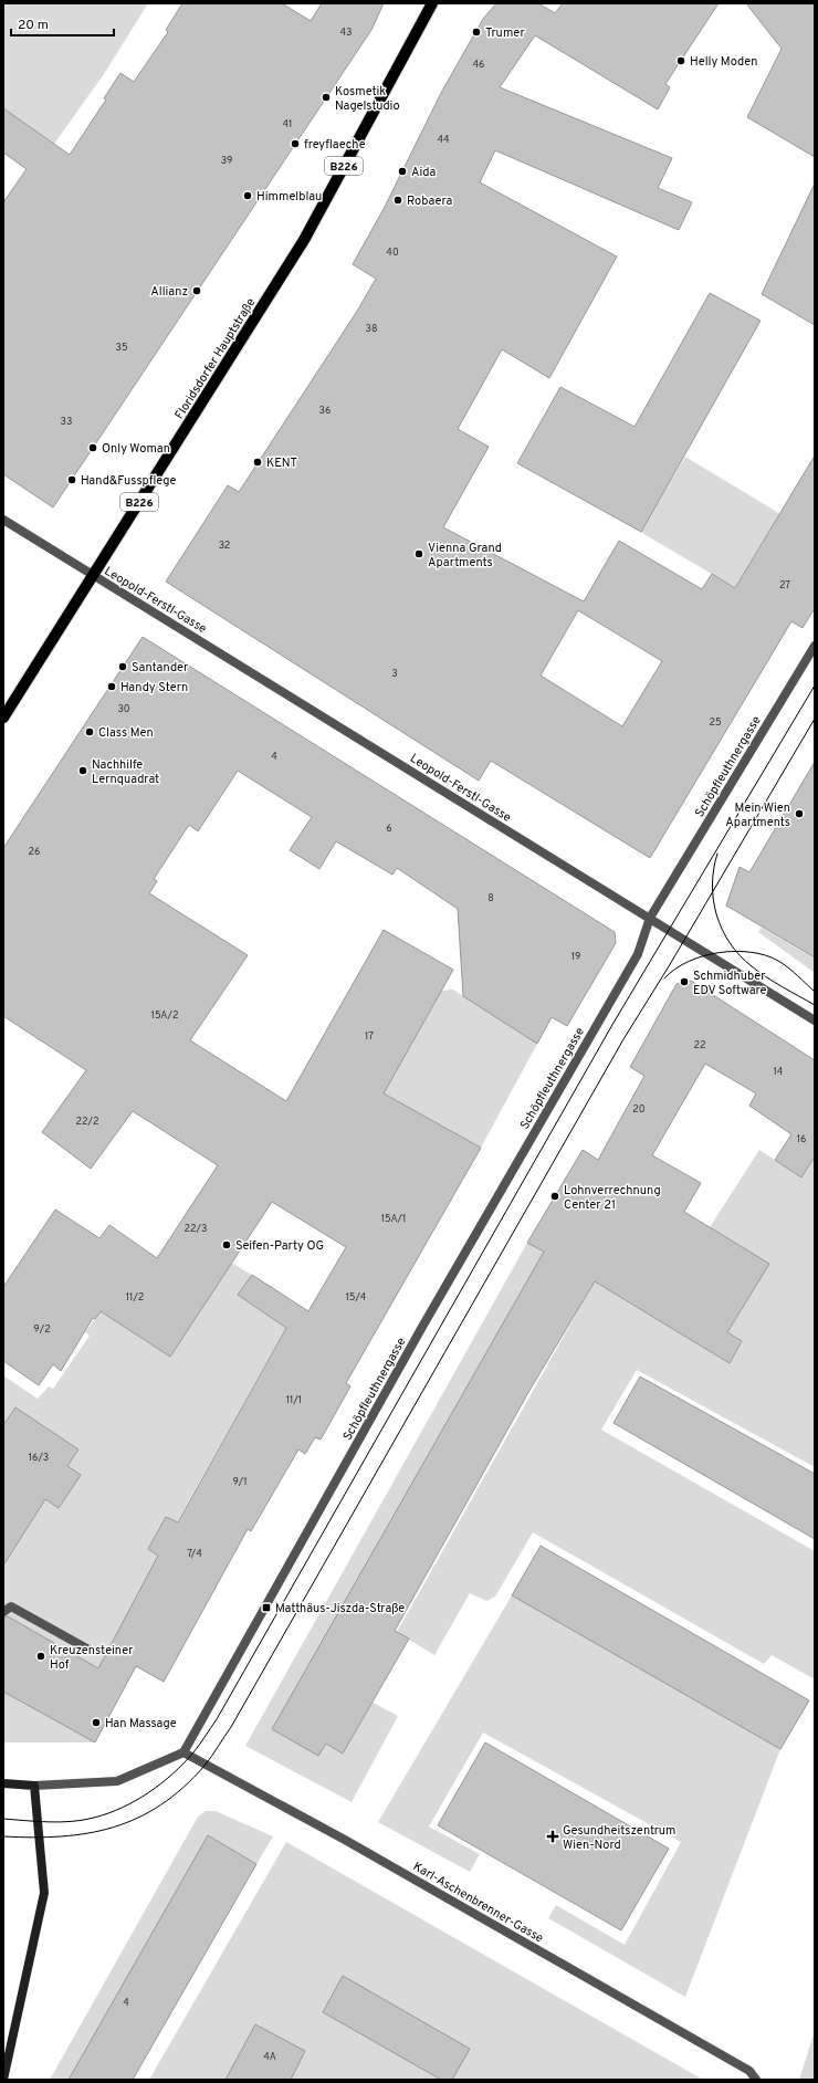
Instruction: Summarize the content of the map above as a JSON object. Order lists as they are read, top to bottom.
{
  "streets": {
    "main road": ["B226", "Floridsdorfer Hauptstraße"],
    "street": ["Leopold-Ferstl-Gasse", "Schöpfleuthnergasse", "Karl-Aschenbrenner-Gasse"]
  },
  "crossings": [
    ["Floridsdorfer Hauptstraße", "Leopold-Ferstl-Gasse"],
    ["Leopold-Ferstl-Gasse", "Schöpfleuthnergasse"],
    ["Schöpfleuthnergasse", "Karl-Aschenbrenner-Gasse"]
  ],
  "places": {
    "other": [
      "Trumer",
      "Helly Moden",
      "Kosmetik Nagelstudio",
      "freyflaeche",
      "Aida",
      "Himmelblau",
      "Robaera",
      "Allianz",
      "Only Woman",
      "KENT",
      "Hand&Fusspflege",
      "Vienna Grand Apartments",
      "Santander",
      "Handy Stern",
      "Class Men",
      "Nachhilfe Lernquadrat",
      "Mein Wien Apartments",
      "Schmidhuber EDV Software",
      "Lohnverrechnung Center 21",
      "Seifen-Party OG",
      "Kreuzensteiner Hof",
      "Han Massage"
    ],
    "transit": ["Matthäus-Jiszda-Straße"],
    "health": ["Gesundheitszentrum Wien-Nord"]
  },
  "house_numbers": [
    "43",
    "46",
    "41",
    "44",
    "39",
    "40",
    "38",
    "35",
    "36",
    "33",
    "32",
    "27",
    "3",
    "30",
    "25",
    "4",
    "6",
    "26",
    "8",
    "19",
    "15A/2",
    "17",
    "22",
    "14",
    "20",
    "22/2",
    "16",
    "15A/1",
    "22/3",
    "11/2",
    "15/4",
    "9/2",
    "11/1",
    "16/3",
    "9/1",
    "7/4",
    "4",
    "4A"
  ],
  "scale_bar": "20 m"
}
